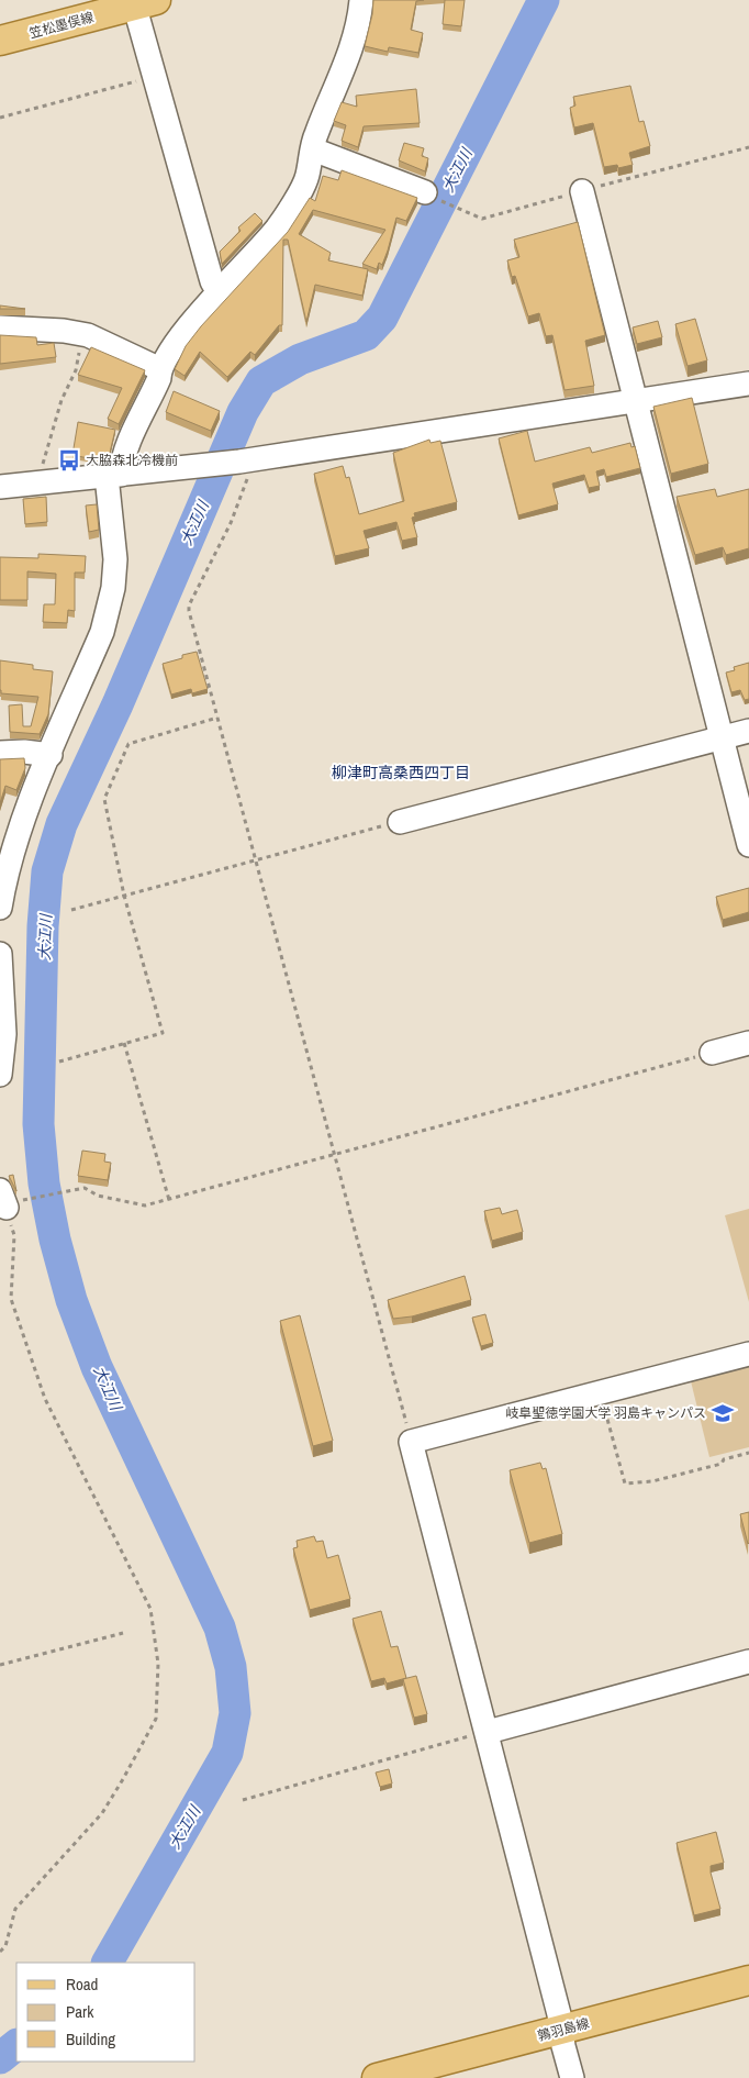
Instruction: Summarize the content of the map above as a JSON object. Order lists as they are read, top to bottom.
{
  "streets": {
    "main road": ["笠松墨俣線", "鶉羽島線"]
  },
  "districts": ["柳津町高桑西四丁目"],
  "water": ["大江川"],
  "places": {
    "bus stop": ["大脇森北冷機前"],
    "school or university": ["岐阜聖徳学園大学 羽島キャンパス"]
  },
  "legend": ["Road", "Park", "Building"]
}
